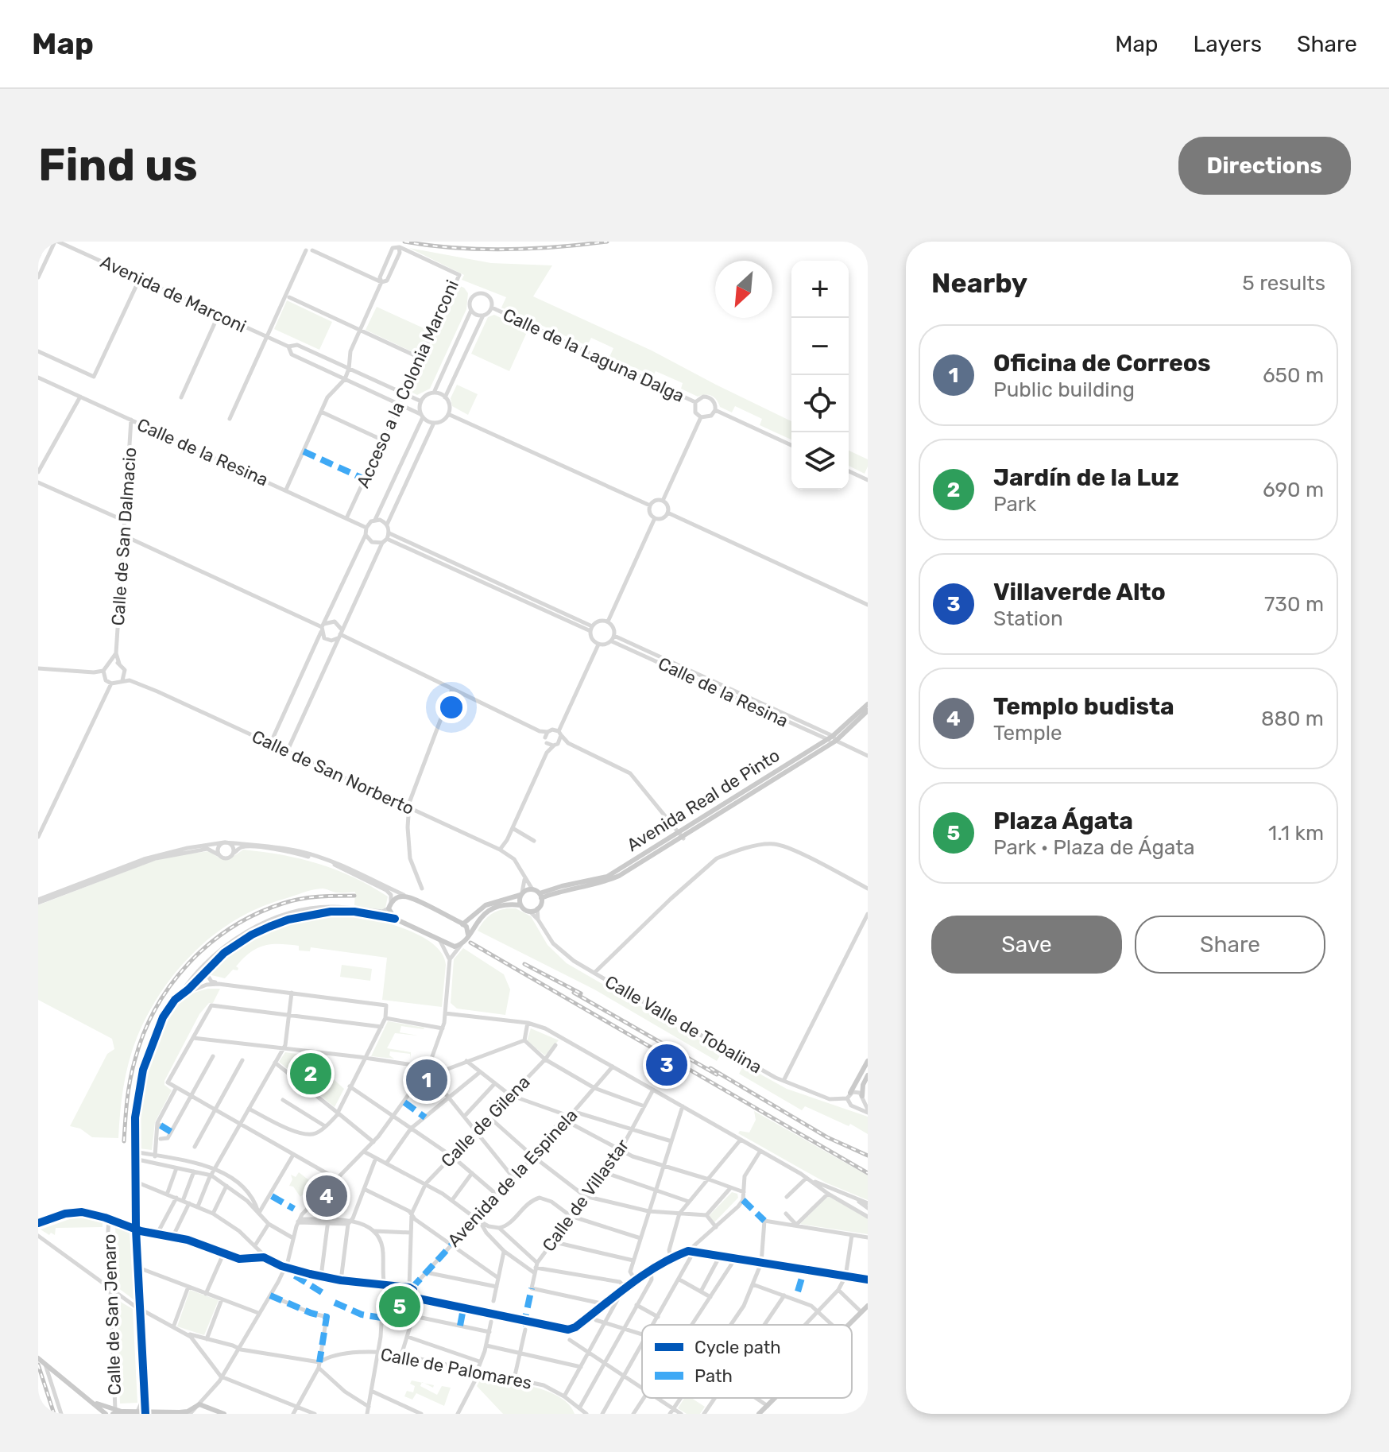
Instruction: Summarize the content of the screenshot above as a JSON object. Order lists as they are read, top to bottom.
{
  "streets": {
    "main road": ["Avenida Real de Pinto"],
    "street": [
      "Avenida de Marconi",
      "Calle de la Laguna Dalga",
      "Acceso a la Colonia Marconi",
      "Calle de la Resina",
      "Calle de San Dalmacio",
      "Calle de San Norberto",
      "Calle Valle de Tobalina",
      "Calle de Gilena",
      "Avenida de la Espinela",
      "Calle de Villastar",
      "Calle de San Jenaro",
      "Calle de Palomares"
    ]
  },
  "crossings": [
    ["Acceso a la Colonia Marconi", "Calle de la Resina"],
    ["Calle de la Resina", "Calle de San Dalmacio"],
    ["Calle de la Resina", "Avenida Real de Pinto"],
    ["Calle de San Dalmacio", "Calle de San Norberto"],
    ["Calle de San Norberto", "Avenida Real de Pinto"],
    ["Calle de San Norberto", "Calle Valle de Tobalina"],
    ["Avenida Real de Pinto", "Calle Valle de Tobalina"]
  ],
  "legend": ["Cycle path", "Path"],
  "north": "bottom left",
  "page": {
    "header": "Map",
    "nav": ["Map", "Layers", "Share"],
    "buttons": [
      "Directions",
      ["Save", "Share"]
    ],
    "title": "Find us",
    "heading": ["Nearby", "5 results"],
    "map_buttons": ["+", "−"],
    "list": [
      {
        "mark": "1",
        "name": "Oficina de Correos",
        "note": "Public building",
        "value": "650 m"
      },
      {
        "mark": "2",
        "name": "Jardín de la Luz",
        "note": "Park",
        "value": "690 m"
      },
      {
        "mark": "3",
        "name": "Villaverde Alto",
        "note": "Station",
        "value": "730 m"
      },
      {
        "mark": "4",
        "name": "Templo budista",
        "note": "Temple",
        "value": "880 m"
      },
      {
        "mark": "5",
        "name": "Plaza Ágata",
        "note": "Park · Plaza de Ágata",
        "value": "1.1 km"
      }
    ],
    "pins": [
      "3",
      "2",
      "1",
      "4",
      "5"
    ]
  }
}
